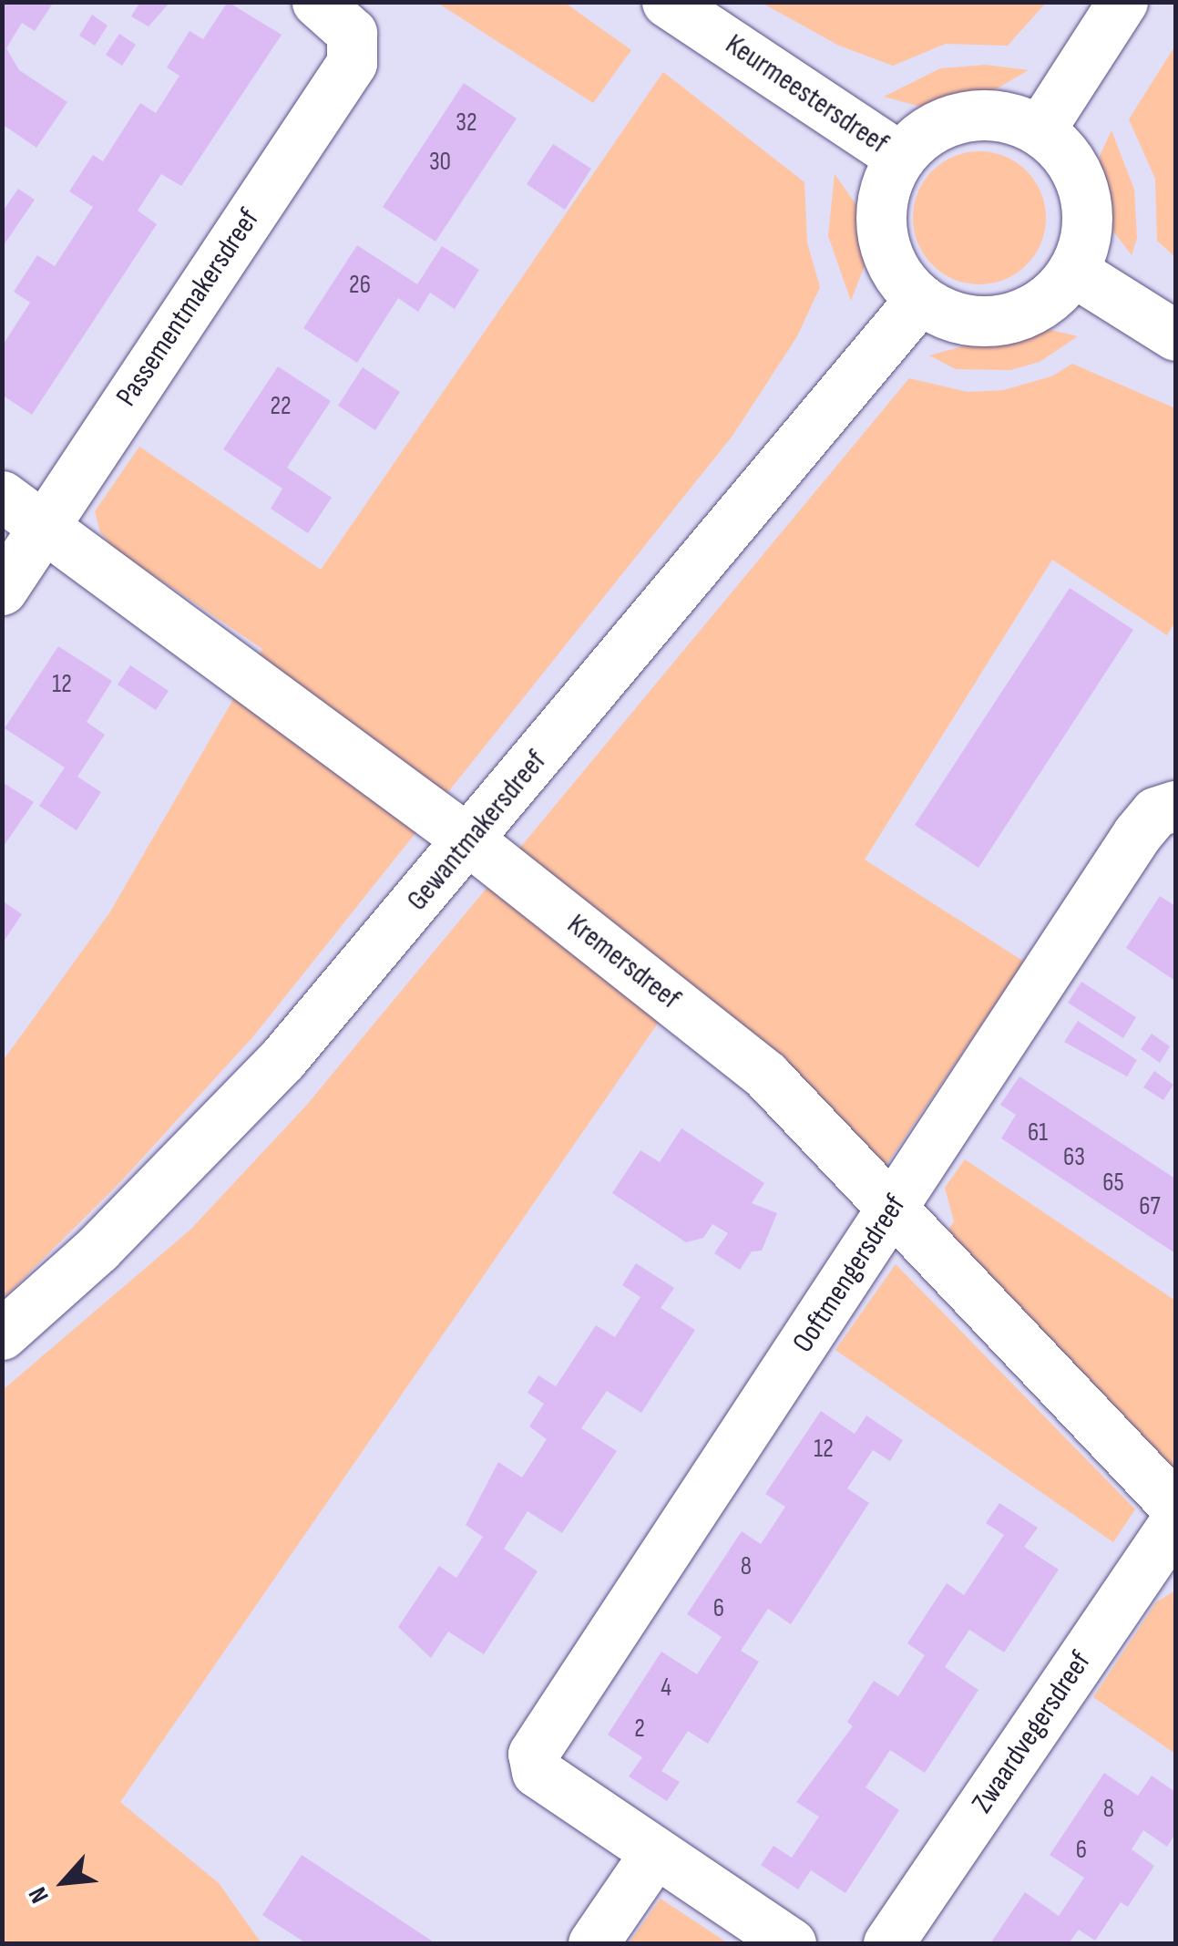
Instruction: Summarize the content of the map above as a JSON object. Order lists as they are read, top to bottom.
{
  "streets": {
    "street": [
      "Keurmeestersdreef",
      "Passementmakersdreef",
      "Gewantmakersdreef",
      "Kremersdreef",
      "Ooftmengersdreef",
      "Zwaardvegersdreef"
    ]
  },
  "crossings": [
    ["Keurmeestersdreef", "Gewantmakersdreef"],
    ["Passementmakersdreef", "Kremersdreef"],
    ["Gewantmakersdreef", "Kremersdreef"],
    ["Kremersdreef", "Ooftmengersdreef"]
  ],
  "house_numbers": [
    "32",
    "30",
    "26",
    "22",
    "12",
    "61",
    "63",
    "65",
    "67",
    "12",
    "8",
    "6",
    "4",
    "2",
    "8",
    "6"
  ],
  "north": "bottom left"
}
